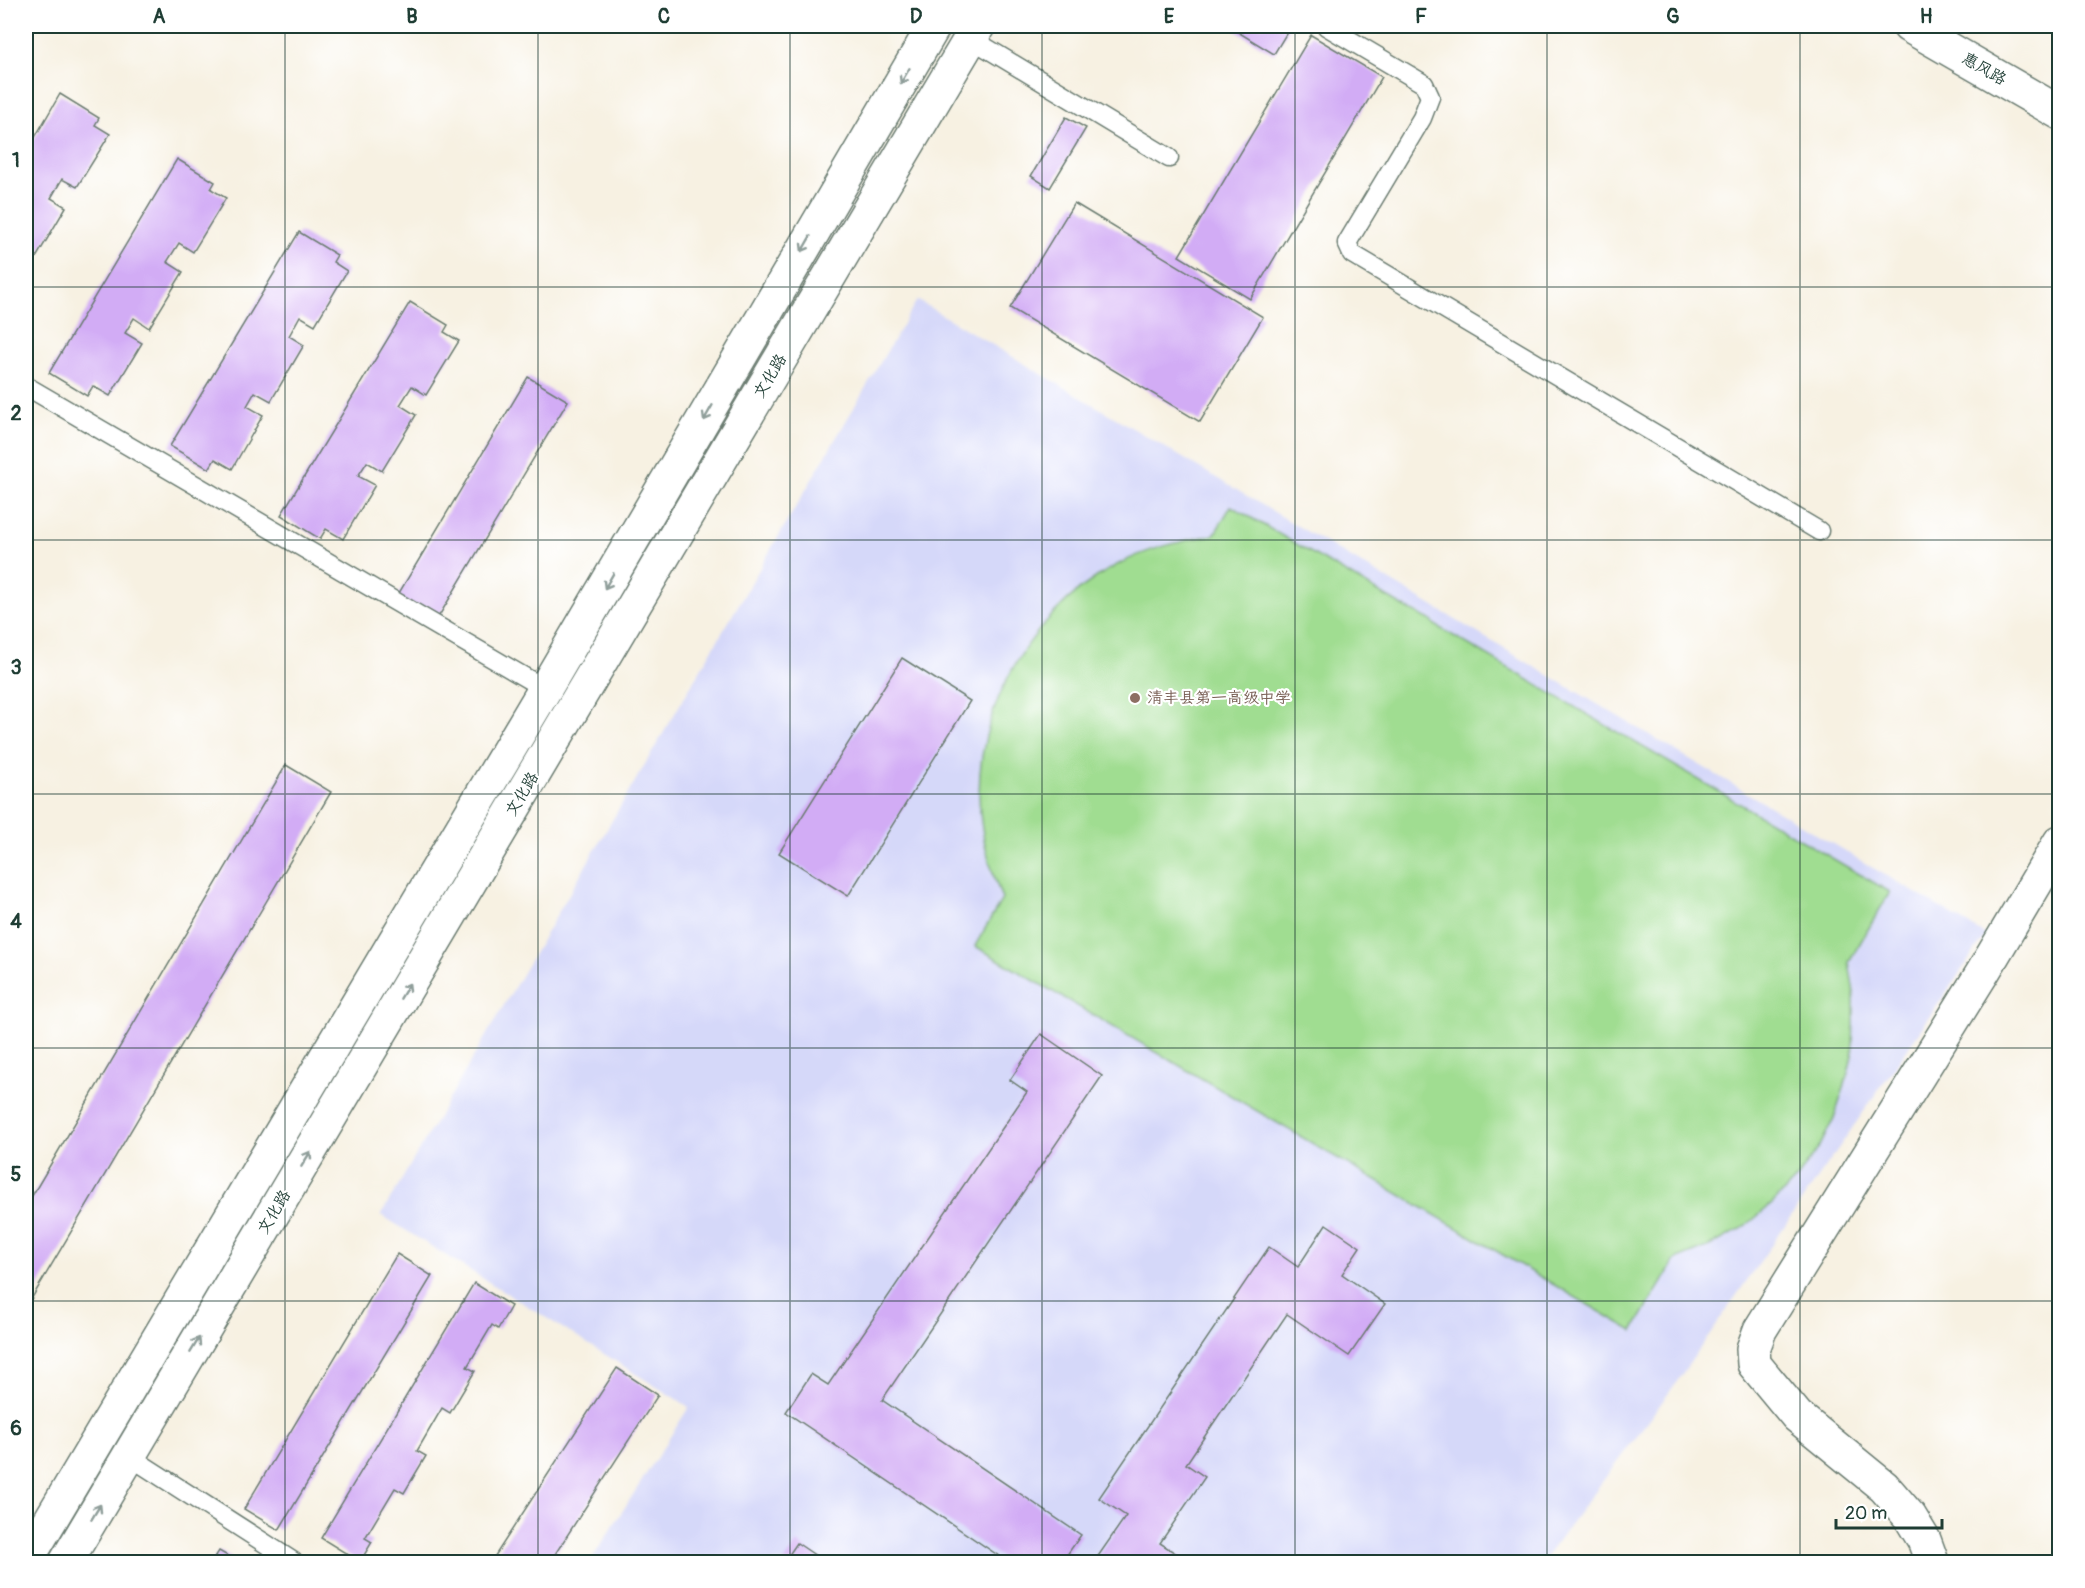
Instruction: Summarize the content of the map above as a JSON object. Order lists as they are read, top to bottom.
{
  "streets": {
    "main road": ["惠风路", "文化路"]
  },
  "places": ["清丰县第一高级中学"],
  "scale_bar": "20 m",
  "grid": {
    "columns": [
      "A",
      "B",
      "C",
      "D",
      "E",
      "F",
      "G",
      "H"
    ],
    "rows": [
      "1",
      "2",
      "3",
      "4",
      "5",
      "6"
    ]
  }
}
